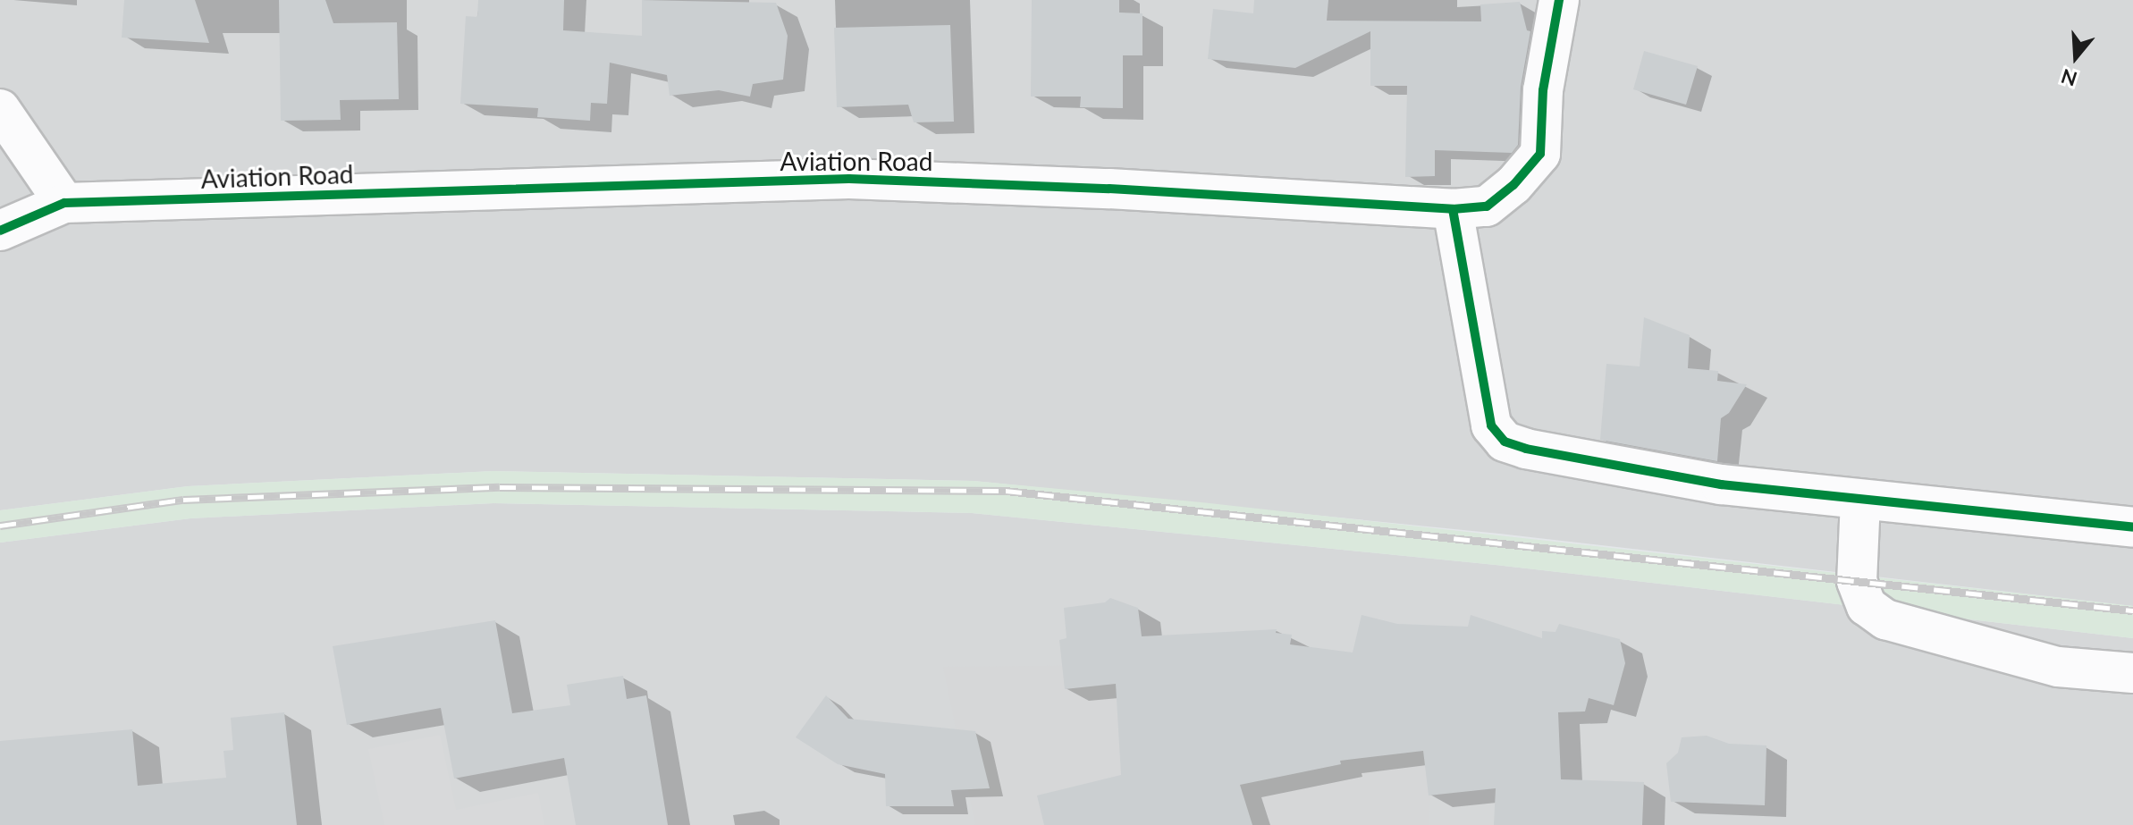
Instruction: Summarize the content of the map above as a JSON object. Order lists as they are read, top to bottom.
{
  "streets": {
    "street": ["Aviation Road"]
  },
  "north": "bottom"
}
